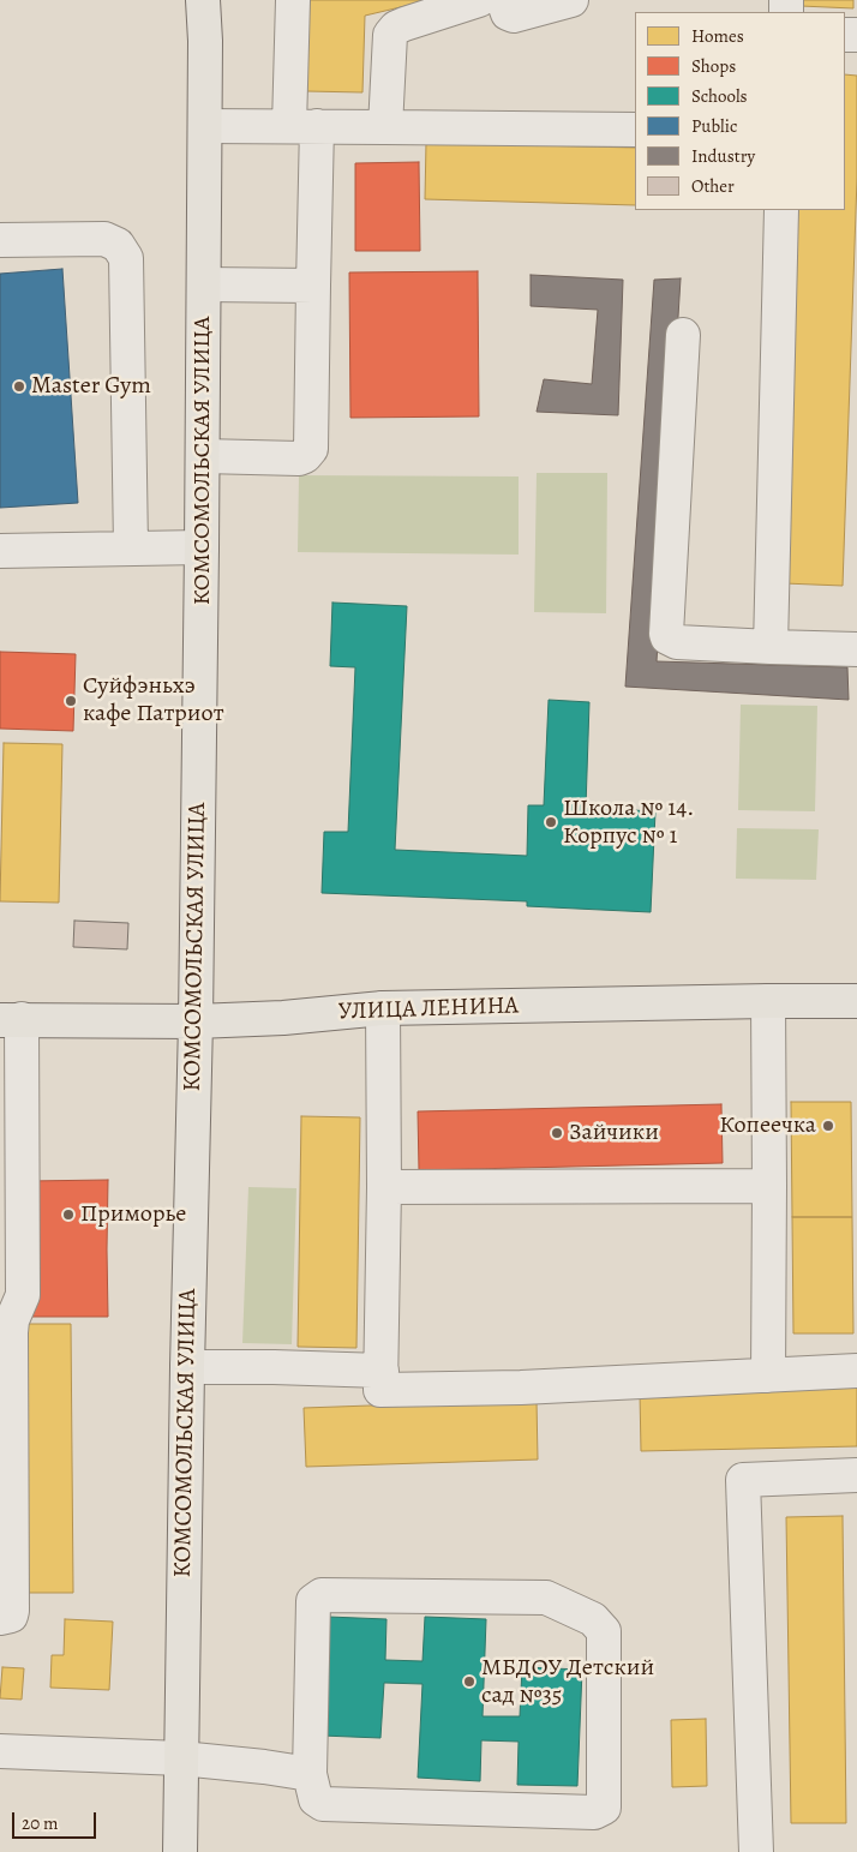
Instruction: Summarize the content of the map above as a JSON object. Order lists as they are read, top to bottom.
{
  "streets": {
    "main road": ["КОМСОМОЛЬСКАЯ УЛИЦА", "УЛИЦА ЛЕНИНА"]
  },
  "crossings": [
    ["КОМСОМОЛЬСКАЯ УЛИЦА", "УЛИЦА ЛЕНИНА"]
  ],
  "places": [
    "Master Gym",
    "Суйфэньхэ кафе Патриот",
    "Школа № 14. Корпус № 1",
    "Копеечка",
    "Зайчики",
    "Приморье",
    "МБДОУ Детский сад №35"
  ],
  "legend": [
    "Homes",
    "Shops",
    "Schools",
    "Public",
    "Industry",
    "Other"
  ],
  "scale_bar": "20 m"
}
